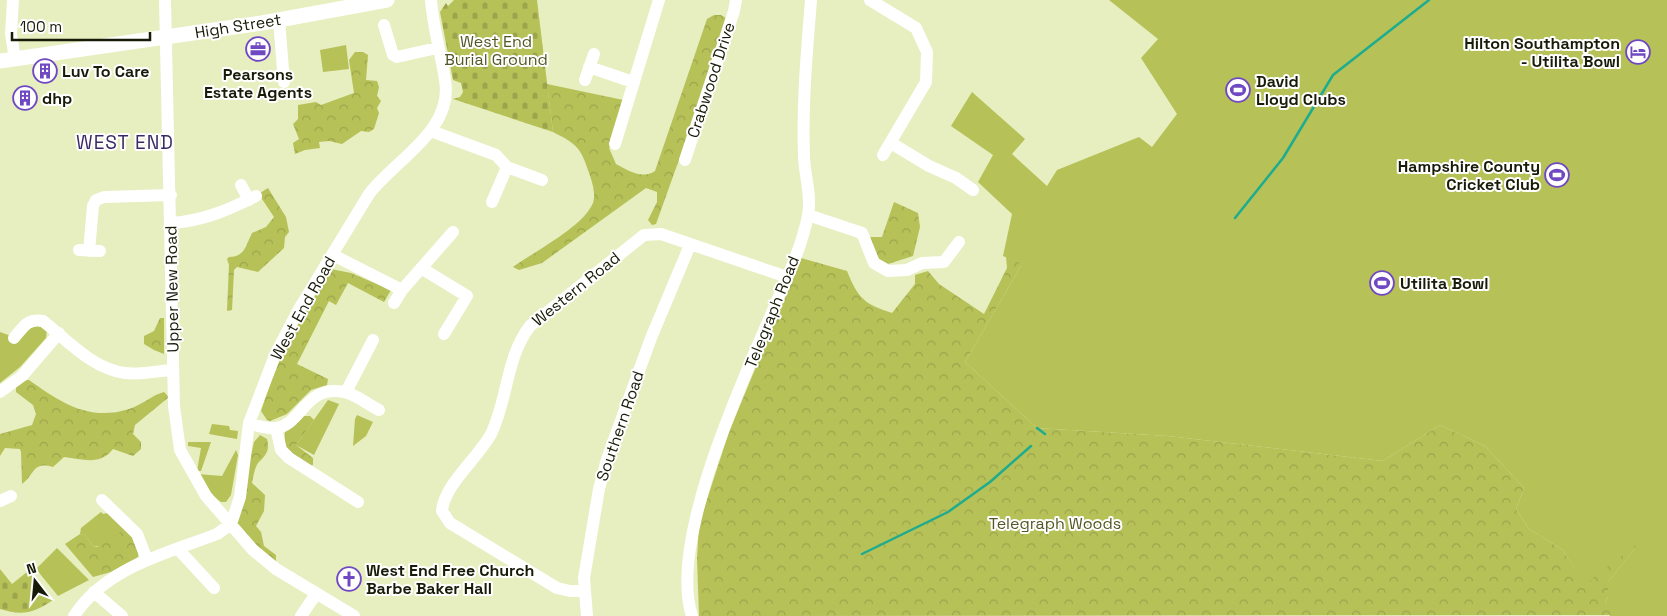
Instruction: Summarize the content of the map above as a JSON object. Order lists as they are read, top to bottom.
{
  "streets": {
    "main road": ["High Street"],
    "street": [
      "Crabwood Drive",
      "Upper New Road",
      "Western Road",
      "West End Road",
      "Telegraph Road",
      "Southern Road"
    ]
  },
  "crossings": [
    ["High Street", "Upper New Road"],
    ["Upper New Road", "West End Road"],
    ["Western Road", "Telegraph Road"],
    ["Western Road", "Southern Road"]
  ],
  "districts": ["WEST END"],
  "parks": ["West End Burial Ground", "Telegraph Woods"],
  "places": {
    "office": ["Pearsons Estate Agents"],
    "hotel": ["Hilton Southampton - Utilita Bowl"],
    "building": ["Luv To Care", "dhp"],
    "sports": ["David Lloyd Clubs", "Hampshire County Cricket Club", "Utilita Bowl"],
    "church": ["West End Free Church Barbe Baker Hall"]
  },
  "scale_bar": "100 m",
  "north": "top"
}
